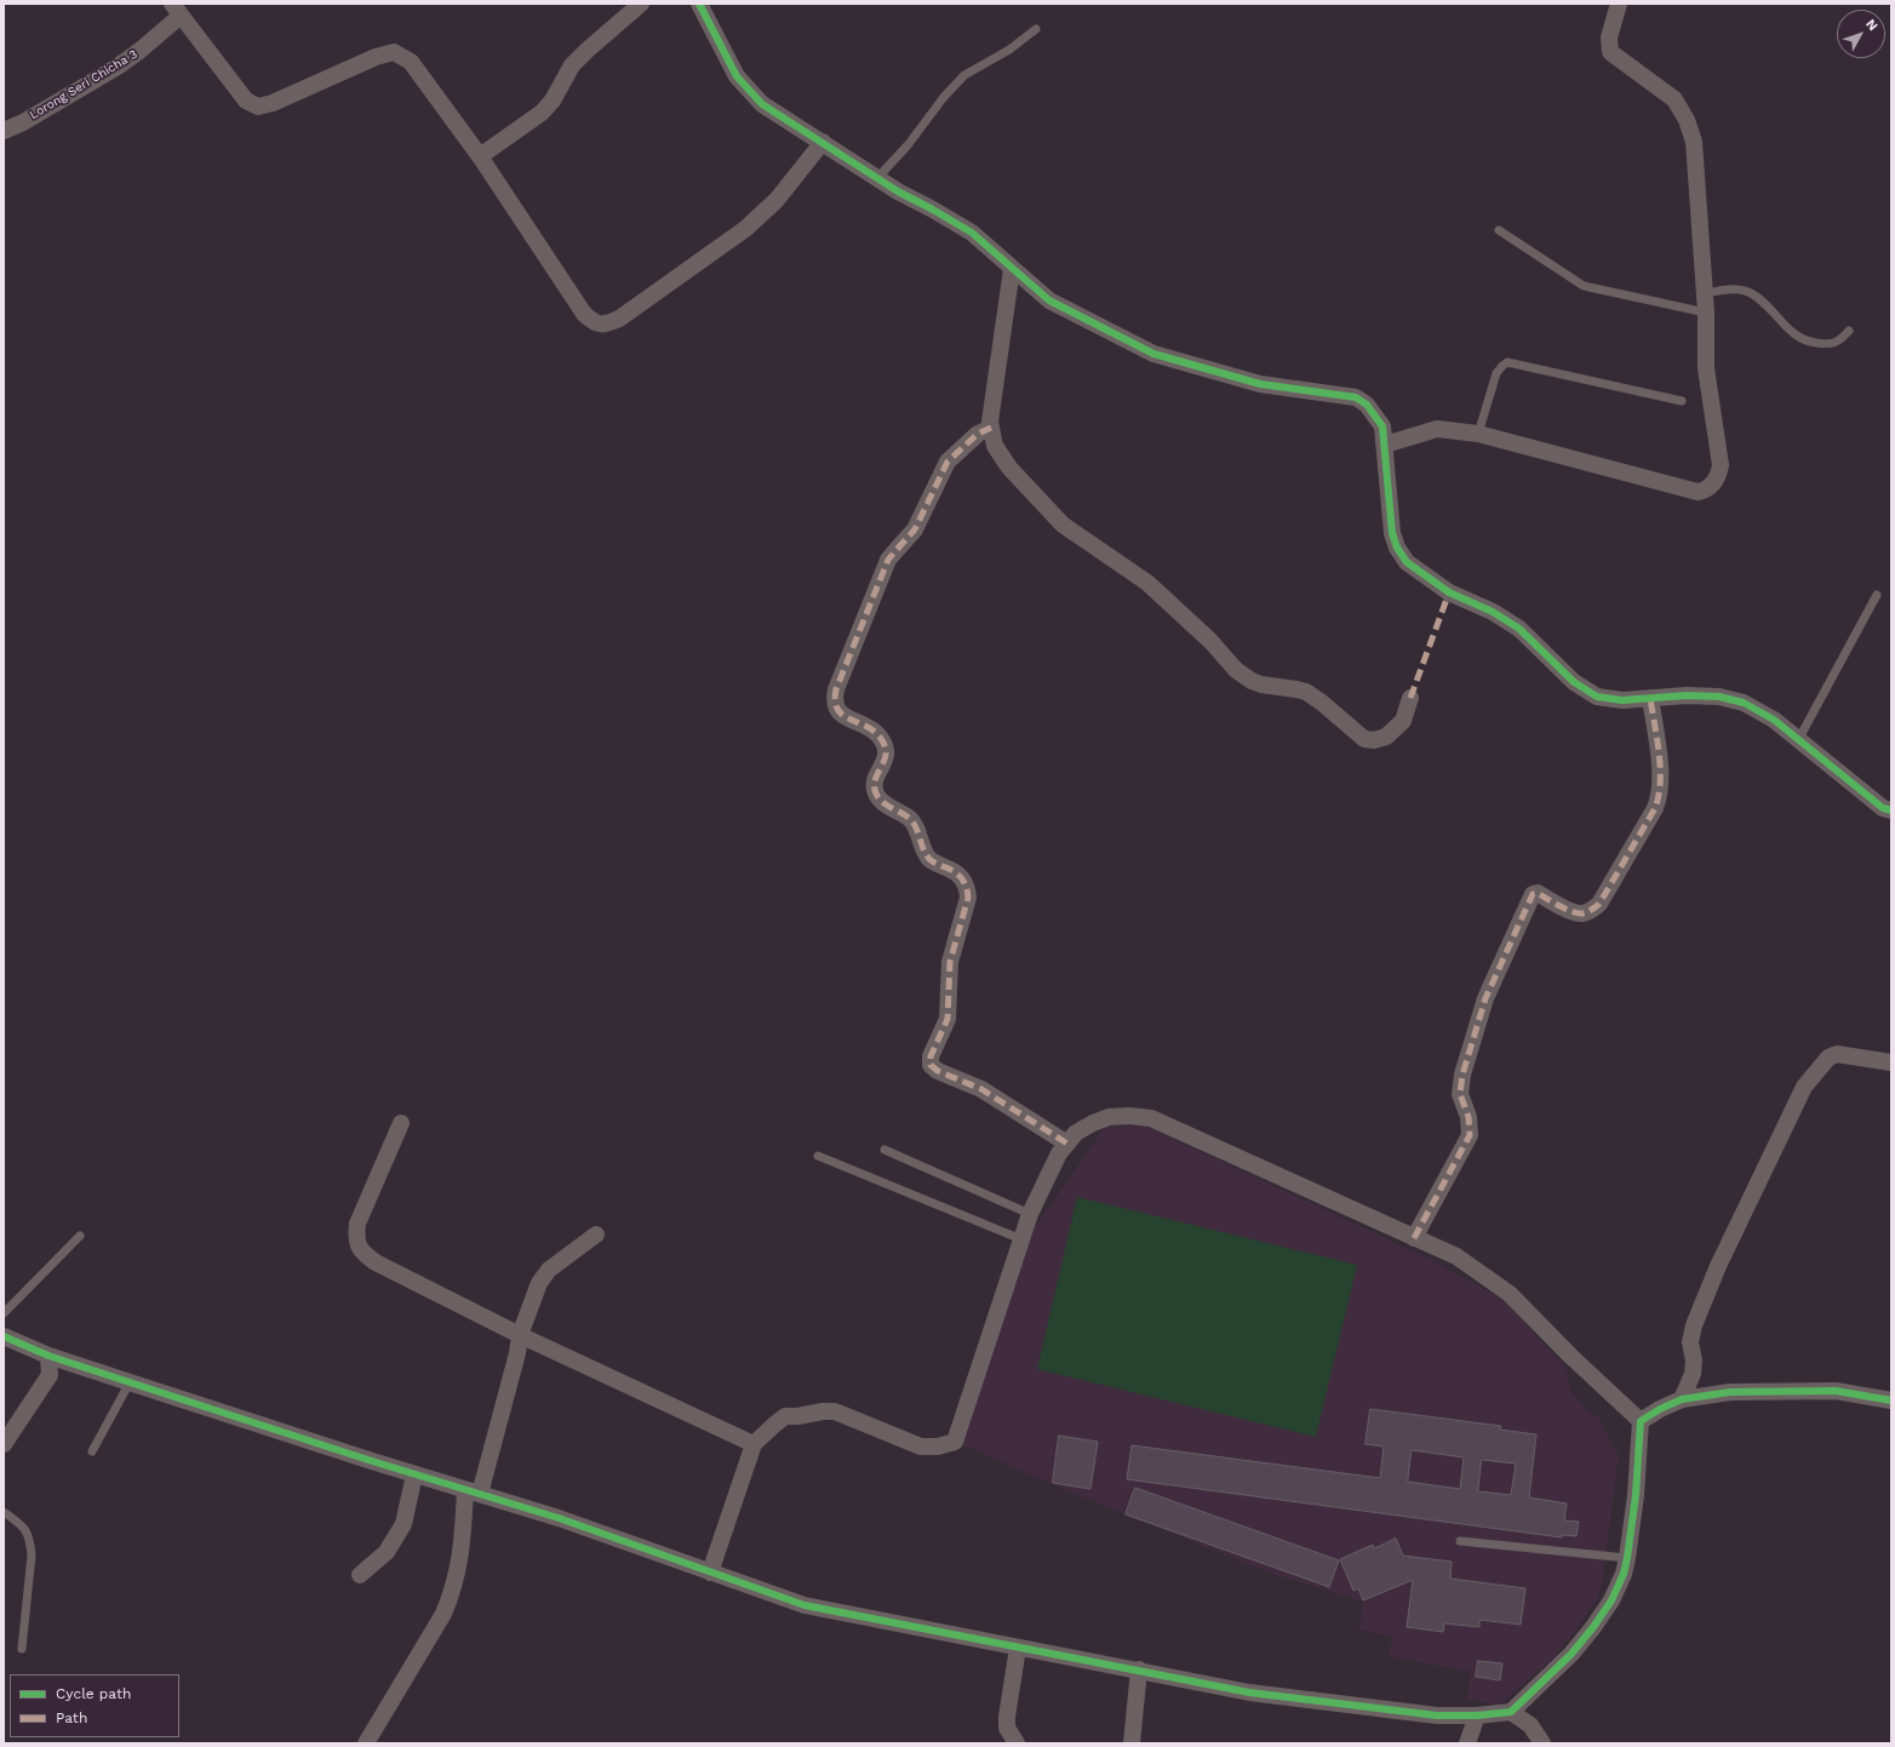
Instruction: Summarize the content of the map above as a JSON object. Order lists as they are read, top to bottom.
{
  "streets": {
    "street": ["Lorong Seri Chicha 3"]
  },
  "legend": ["Cycle path", "Path"],
  "north": "top right"
}
